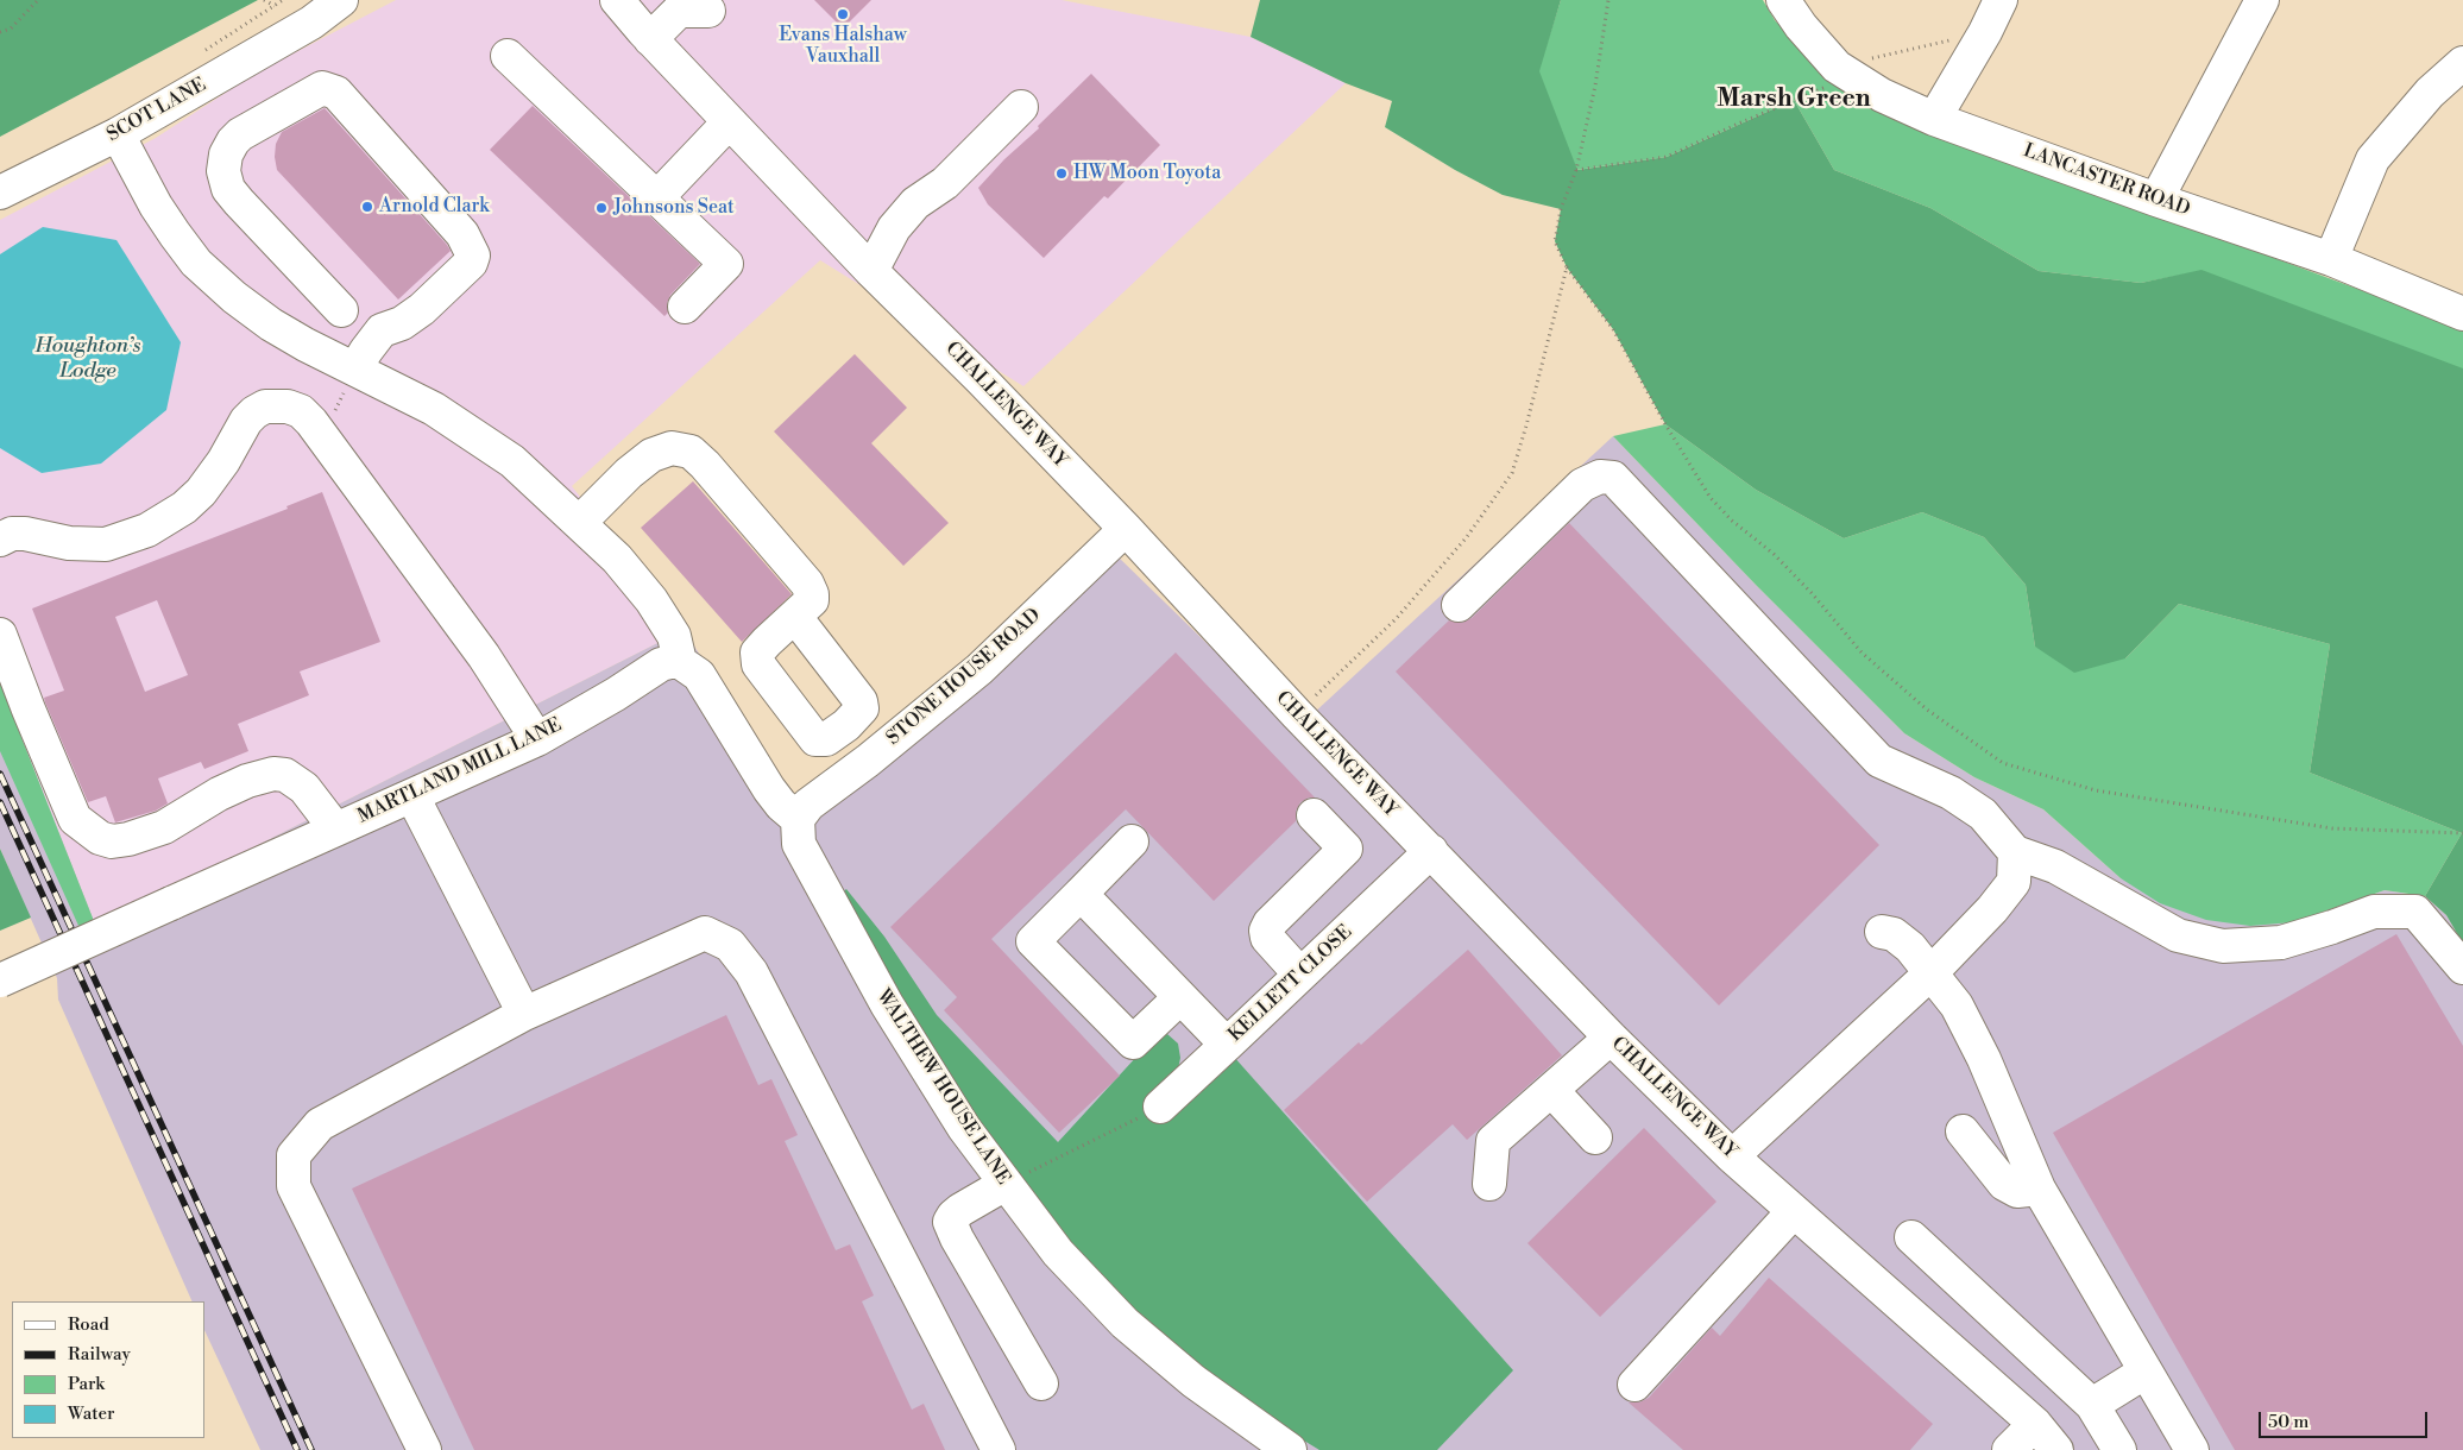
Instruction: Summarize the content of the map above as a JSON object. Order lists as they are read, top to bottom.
{
  "streets": {
    "street": [
      "SCOT LANE",
      "LANCASTER ROAD",
      "CHALLENGE WAY",
      "STONE HOUSE ROAD",
      "MARTLAND MILL LANE",
      "KELLETT CLOSE",
      "WALTHEW HOUSE LANE"
    ]
  },
  "crossings": [
    ["CHALLENGE WAY", "STONE HOUSE ROAD"],
    ["CHALLENGE WAY", "KELLETT CLOSE"],
    ["STONE HOUSE ROAD", "WALTHEW HOUSE LANE"]
  ],
  "districts": ["Marsh Green"],
  "water": ["Houghton’s Lodge"],
  "places": [
    "Evans Halshaw Vauxhall",
    "HW Moon Toyota",
    "Arnold Clark",
    "Johnsons Seat"
  ],
  "legend": [
    "Road",
    "Railway",
    "Park",
    "Water"
  ],
  "scale_bar": "50 m"
}
